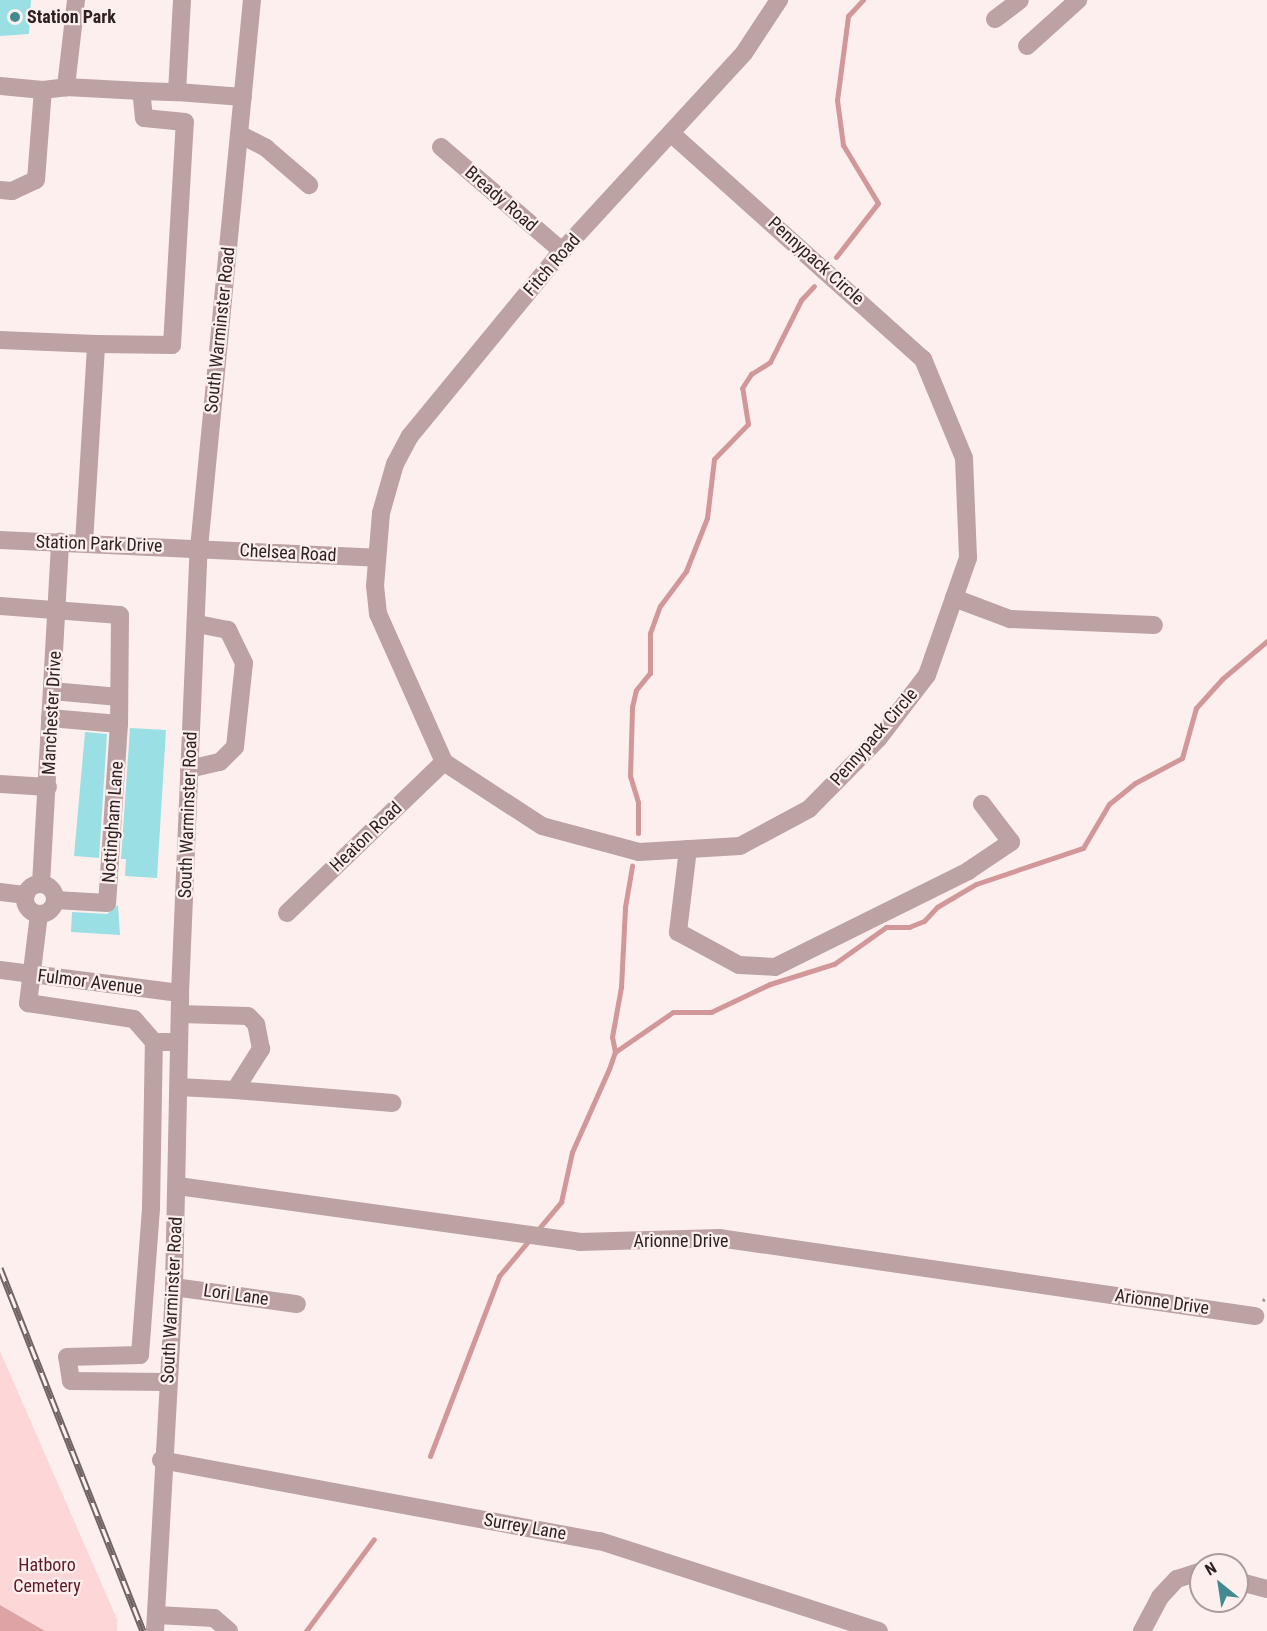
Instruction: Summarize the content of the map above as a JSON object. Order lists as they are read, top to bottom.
{
  "streets": {
    "street": [
      "Bready Road",
      "Pennypack Circle",
      "Fitch Road",
      "South Warminster Road",
      "Station Park Drive",
      "Chelsea Road",
      "Manchester Drive",
      "Nottingham Lane",
      "Heaton Road",
      "Fulmor Avenue",
      "Arionne Drive",
      "Lori Lane",
      "Surrey Lane"
    ]
  },
  "crossings": [
    ["Bready Road", "Fitch Road"],
    ["Pennypack Circle", "Fitch Road"],
    ["Pennypack Circle", "Heaton Road"],
    ["Fitch Road", "Chelsea Road"],
    ["South Warminster Road", "Station Park Drive"],
    ["South Warminster Road", "Chelsea Road"],
    ["South Warminster Road", "Fulmor Avenue"],
    ["South Warminster Road", "Arionne Drive"],
    ["South Warminster Road", "Lori Lane"],
    ["South Warminster Road", "Surrey Lane"],
    ["Station Park Drive", "Chelsea Road"],
    ["Station Park Drive", "Manchester Drive"],
    ["Manchester Drive", "Nottingham Lane"]
  ],
  "parks": ["Hatboro Cemetery"],
  "places": ["Station Park"],
  "north": "top left"
}
